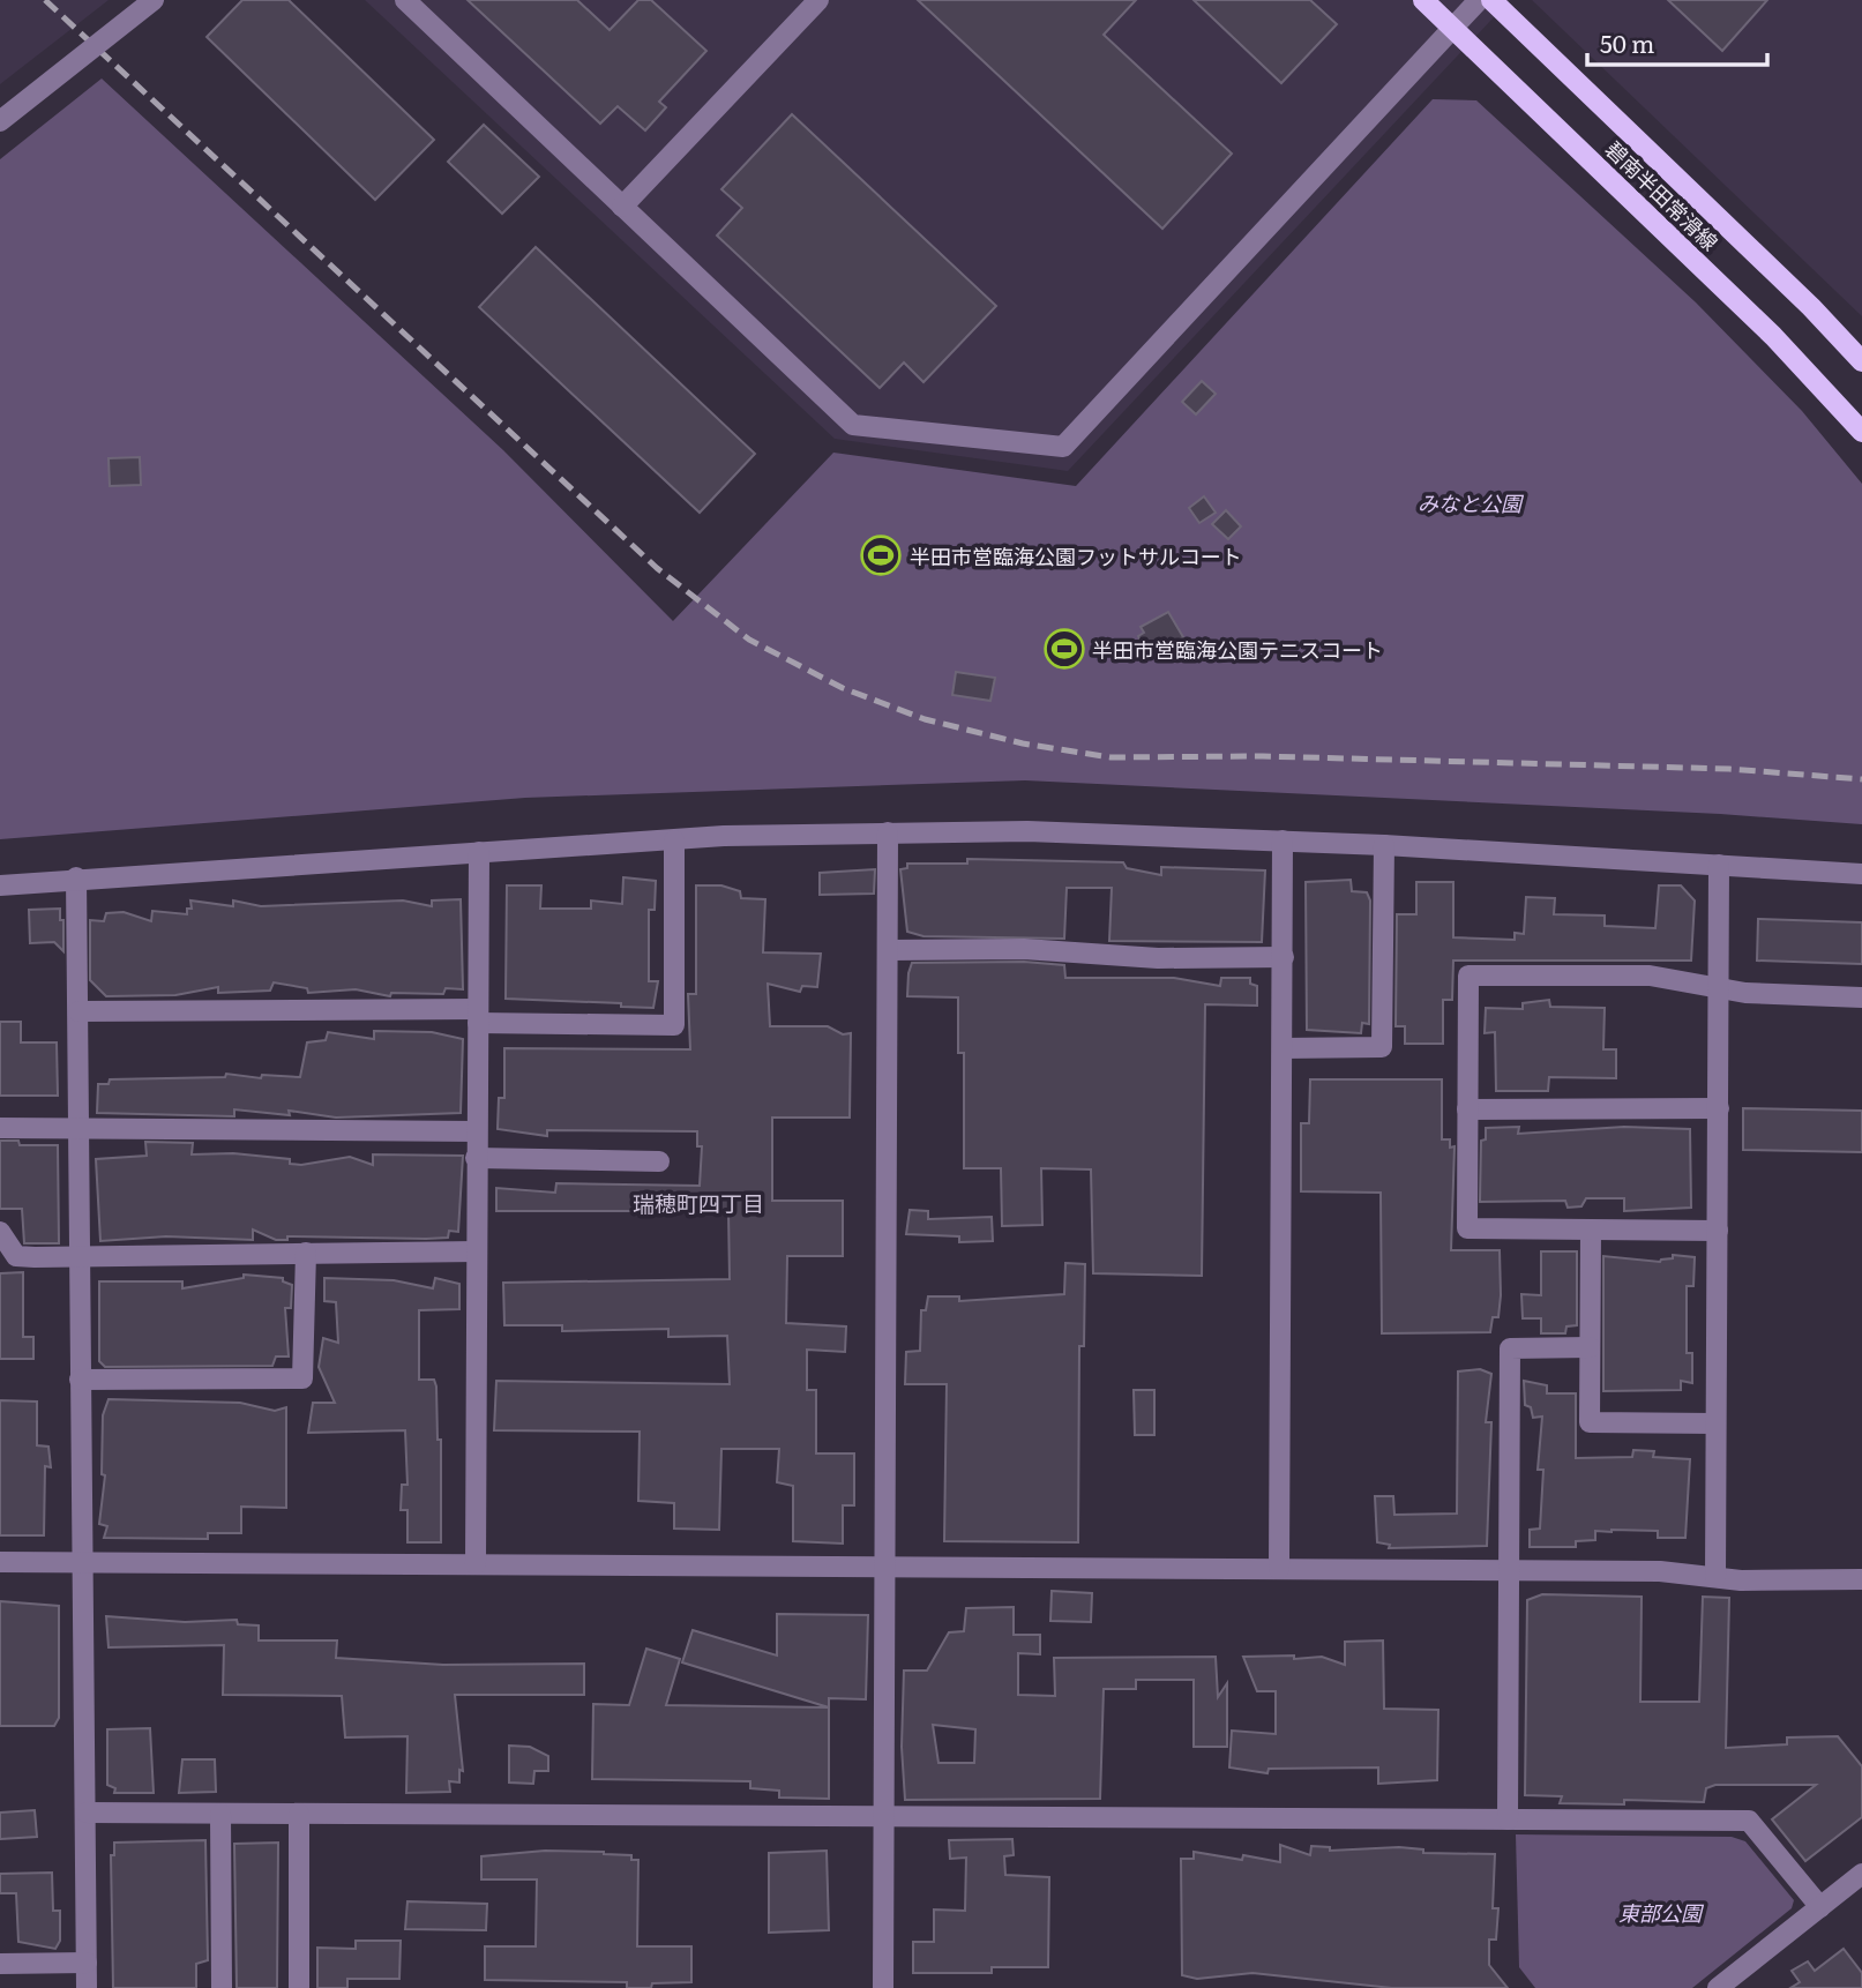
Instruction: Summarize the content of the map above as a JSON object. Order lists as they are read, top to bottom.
{
  "streets": {
    "main road": ["碧南半田常滑線"]
  },
  "districts": ["瑞穂町四丁目"],
  "parks": ["みなと公園", "東部公園"],
  "places": {
    "sports": ["半田市営臨海公園フットサルコート", "半田市営臨海公園テニスコート"]
  },
  "scale_bar": "50 m"
}
